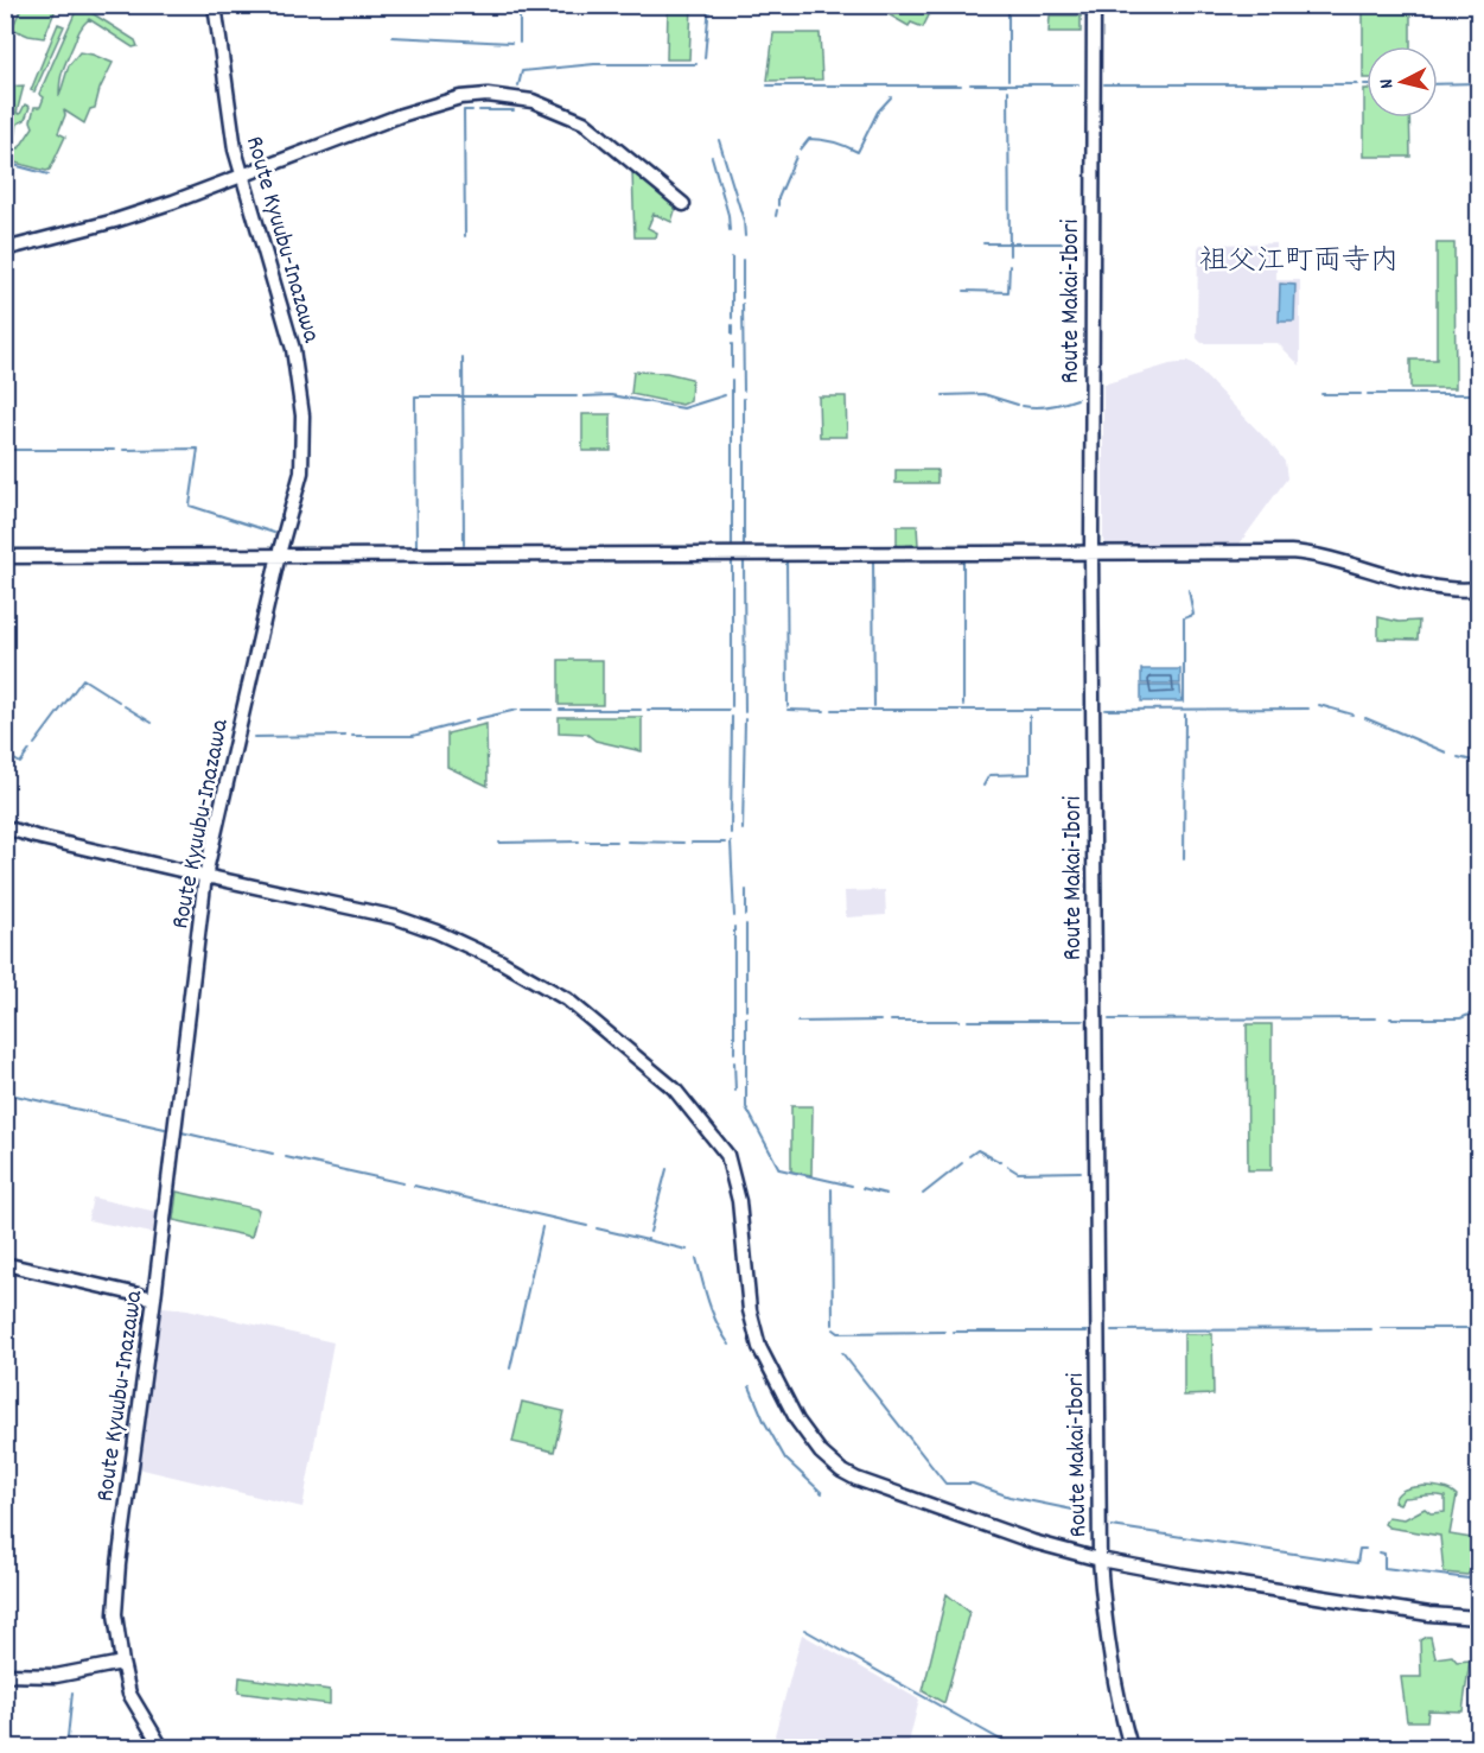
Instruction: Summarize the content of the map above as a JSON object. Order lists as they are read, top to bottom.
{
  "streets": {
    "street": ["Route Kyuubu-Inazawa", "Route Makai-Ibori"]
  },
  "districts": ["祖父江町両寺内"],
  "north": "left"
}
